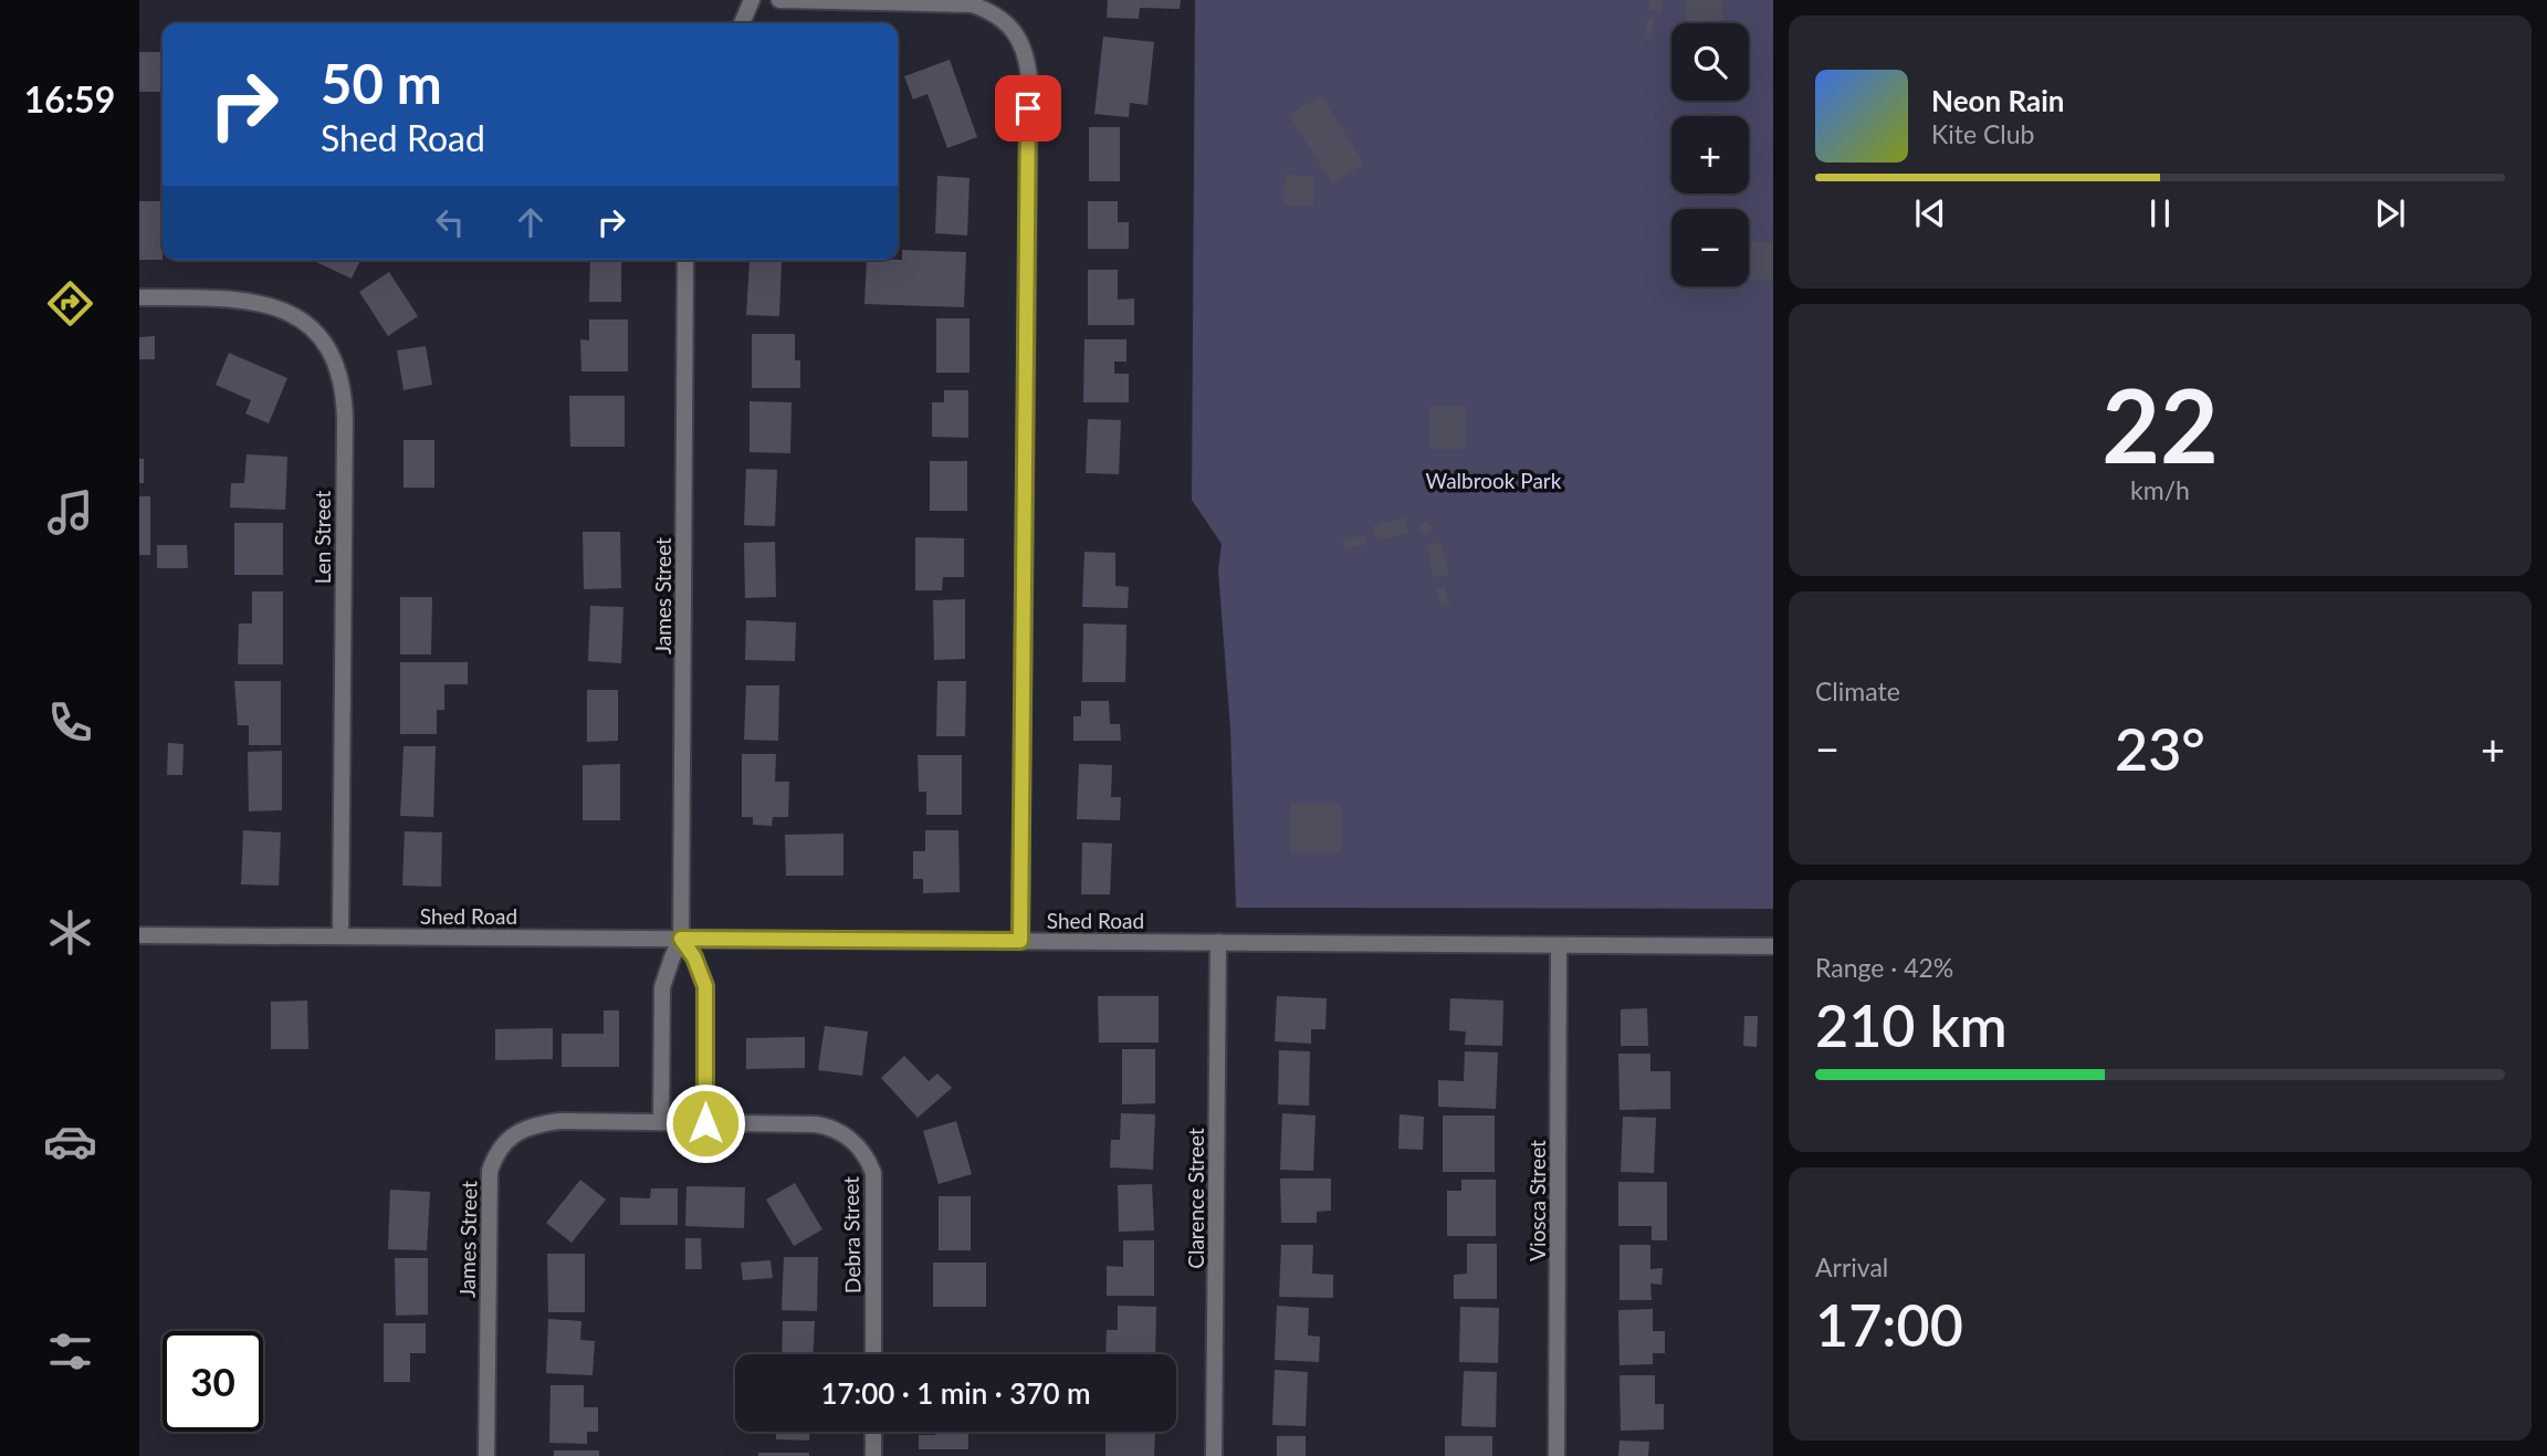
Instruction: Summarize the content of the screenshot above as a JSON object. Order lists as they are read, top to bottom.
{
  "streets": {
    "street": [
      "Len Street",
      "James Street",
      "Shed Road",
      "Clarence Street",
      "Viosca Street",
      "Debra Street"
    ]
  },
  "crossings": [
    ["Len Street", "Shed Road"],
    ["James Street", "Shed Road"],
    ["James Street", "Debra Street"],
    ["Shed Road", "Clarence Street"],
    ["Shed Road", "Viosca Street"]
  ],
  "parks": ["Walbrook Park"],
  "page": {
    "tabs": "16:59",
    "map_buttons": ["+", "−"],
    "turn": ["50 m", "Shed Road"],
    "song": ["Neon Rain", "Kite Club"],
    "tile": [
      ["22", "km/h"],
      "Climate",
      ["Range · 42%", "210 km"],
      ["Arrival", "17:00"]
    ],
    "heat": ["−", "23°", "+"],
    "limit": "30",
    "trip": "17:00 · 1 min · 370 m"
  }
}
